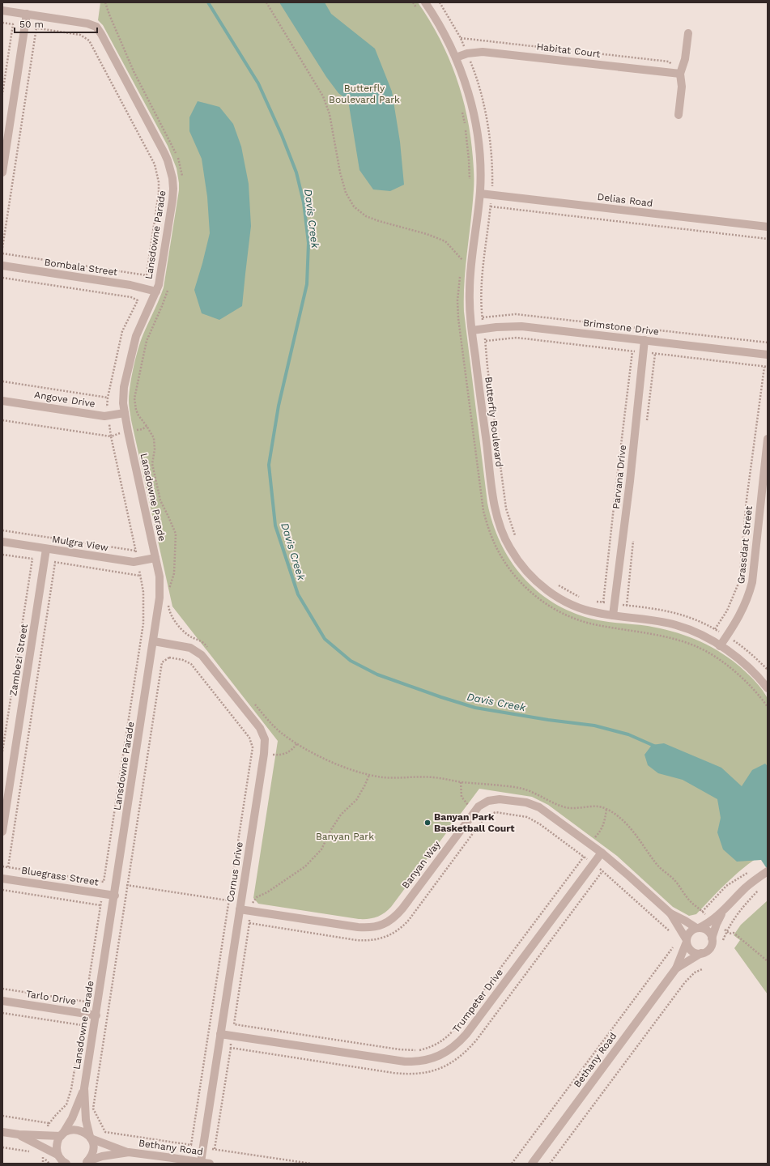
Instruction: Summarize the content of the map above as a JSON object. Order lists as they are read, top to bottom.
{
  "streets": {
    "street": [
      "Habitat Court",
      "Delias Road",
      "Lansdowne Parade",
      "Bombala Street",
      "Brimstone Drive",
      "Angove Drive",
      "Butterfly Boulevard",
      "Parvana Drive",
      "Mulgra View",
      "Grassdart Street",
      "Zambezi Street",
      "Banyan Way",
      "Cornus Drive",
      "Bluegrass Street",
      "Tarlo Drive",
      "Trumpeter Drive",
      "Bethany Road"
    ]
  },
  "crossings": [
    ["Habitat Court", "Butterfly Boulevard"],
    ["Delias Road", "Butterfly Boulevard"],
    ["Lansdowne Parade", "Bombala Street"],
    ["Lansdowne Parade", "Angove Drive"],
    ["Lansdowne Parade", "Mulgra View"],
    ["Lansdowne Parade", "Cornus Drive"],
    ["Lansdowne Parade", "Bluegrass Street"],
    ["Lansdowne Parade", "Tarlo Drive"],
    ["Lansdowne Parade", "Bethany Road"],
    ["Brimstone Drive", "Butterfly Boulevard"],
    ["Brimstone Drive", "Parvana Drive"],
    ["Butterfly Boulevard", "Parvana Drive"],
    ["Butterfly Boulevard", "Grassdart Street"],
    ["Mulgra View", "Zambezi Street"],
    ["Banyan Way", "Cornus Drive"],
    ["Banyan Way", "Trumpeter Drive"],
    ["Banyan Way", "Bethany Road"],
    ["Cornus Drive", "Trumpeter Drive"],
    ["Cornus Drive", "Bethany Road"]
  ],
  "water": ["Davis Creek"],
  "parks": ["Butterfly Boulevard Park", "Banyan Park"],
  "places": ["Banyan Park Basketball Court"],
  "scale_bar": "50 m"
}
